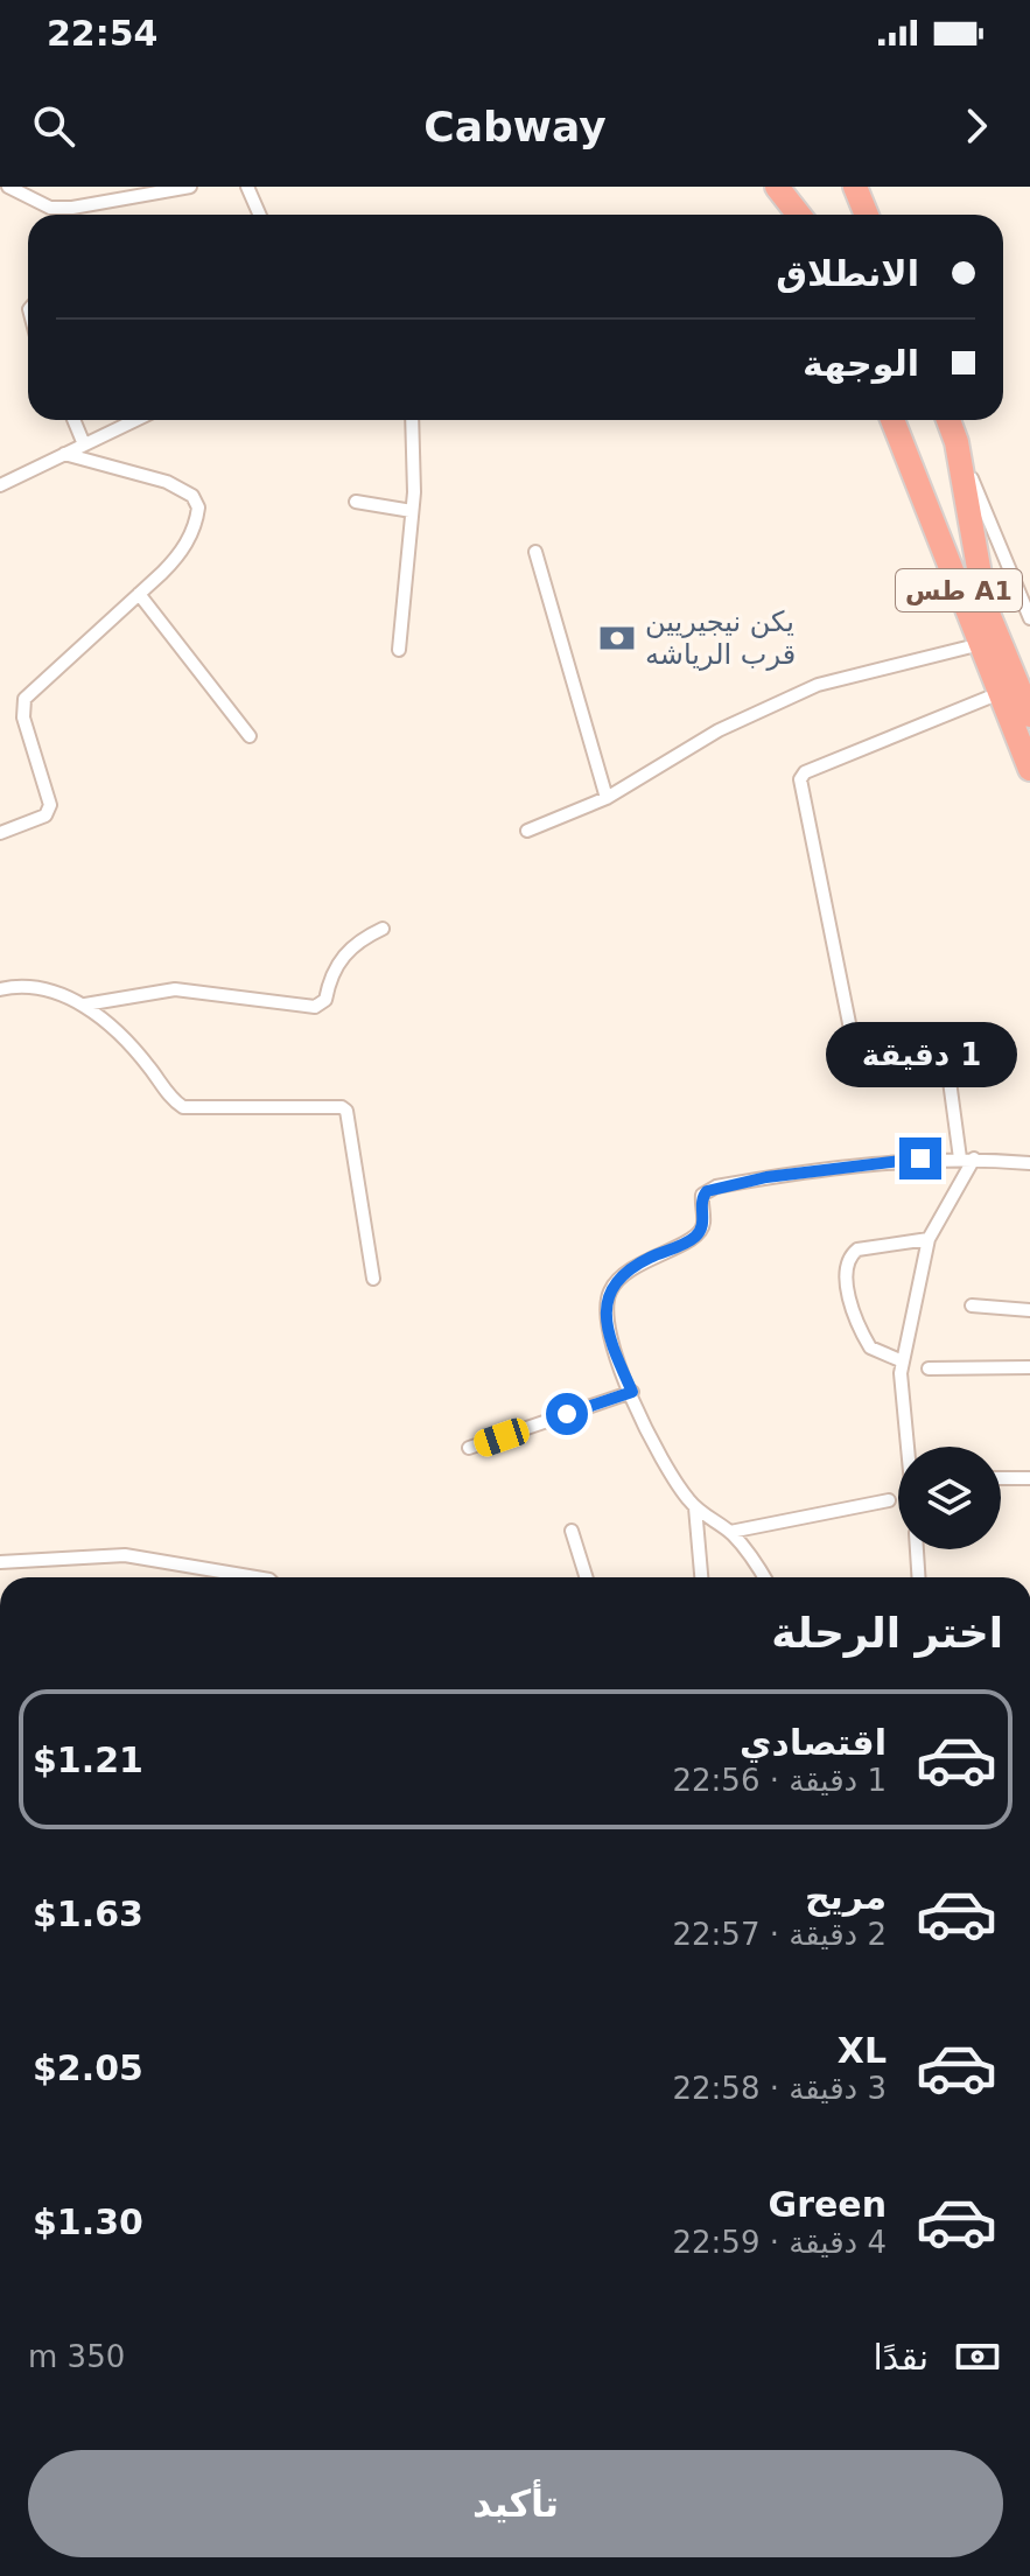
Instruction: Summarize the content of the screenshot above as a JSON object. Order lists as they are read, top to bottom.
{
  "streets": {
    "highway": ["طس A1"]
  },
  "places": {
    "bank": ["يكن نيجيريين قرب الرياشه"]
  },
  "page": {
    "status": "22:54",
    "header": "Cabway",
    "banner": ["الانطلاق", "الوجهة"],
    "bubble": "1 دقيقة",
    "heading": "اختر الرحلة",
    "list": [
      {
        "name": "اقتصادي",
        "note": "1 دقيقة · 22:56",
        "value": "$1.21"
      },
      {
        "name": "مريح",
        "note": "2 دقيقة · 22:57",
        "value": "$1.63"
      },
      {
        "name": "XL",
        "note": "3 دقيقة · 22:58",
        "value": "$2.05"
      },
      {
        "name": "Green",
        "note": "4 دقيقة · 22:59",
        "value": "$1.30"
      }
    ],
    "pay": ["نقدًا", "350 m"],
    "buttons": "تأكيد"
  }
}
